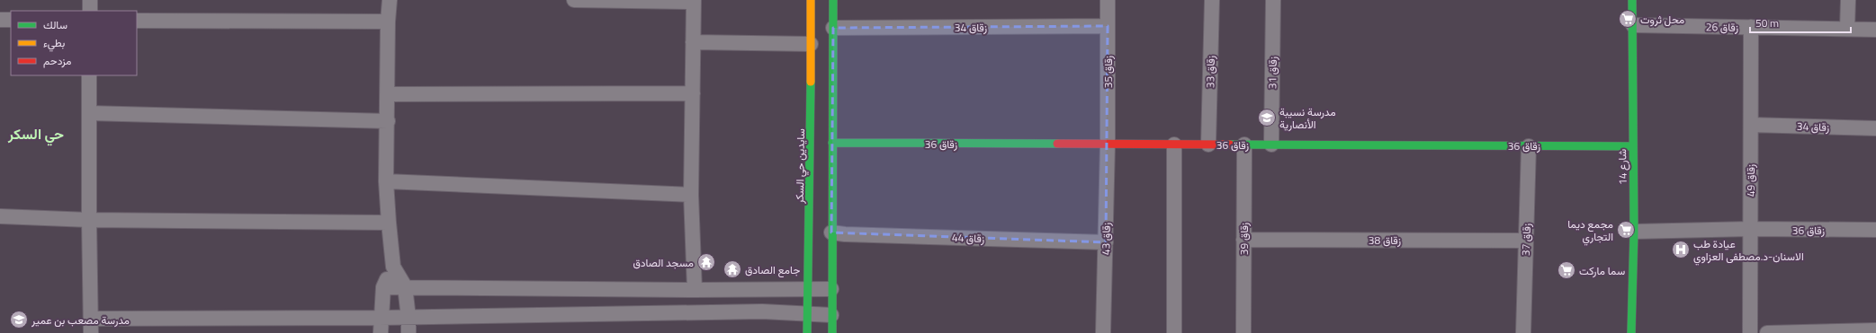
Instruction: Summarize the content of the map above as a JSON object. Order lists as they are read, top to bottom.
{
  "streets": {
    "street": [
      "زقاق 34",
      "زقاق 26",
      "زقاق 35",
      "زقاق 33",
      "زقاق 31",
      "زقاق 36",
      "سايدين حي السكر",
      "شارع 14",
      "زقاق 49",
      "زقاق 44",
      "زقاق 43",
      "زقاق 39",
      "زقاق 38",
      "زقاق 37"
    ]
  },
  "crossings": [
    ["زقاق 34", "زقاق 35"],
    ["زقاق 34", "زقاق 49"],
    ["زقاق 26", "شارع 14"],
    ["زقاق 26", "زقاق 49"],
    ["زقاق 35", "زقاق 36"],
    ["زقاق 35", "زقاق 43"],
    ["زقاق 33", "زقاق 36"],
    ["زقاق 31", "زقاق 36"],
    ["زقاق 36", "شارع 14"],
    ["زقاق 36", "زقاق 49"],
    ["زقاق 36", "زقاق 43"],
    ["زقاق 36", "زقاق 39"],
    ["زقاق 36", "زقاق 37"],
    ["زقاق 44", "زقاق 43"],
    ["زقاق 39", "زقاق 38"],
    ["زقاق 38", "زقاق 37"]
  ],
  "districts": ["حي السكر"],
  "places": {
    "supermarket": ["محل ثروت", "مجمع ديما التجاري", "سما ماركت"],
    "school or university": ["مدرسة نسيبة الأنصارية", "مدرسة مصعب بن عمير"],
    "hospital": ["عيادة طب الاسنان-د.مصطفى العزاوي"],
    "temple": ["مسجد الصادق", "جامع الصادق"]
  },
  "legend": ["سالك", "بطيء", "مزدحم"],
  "scale_bar": "50 m"
}
